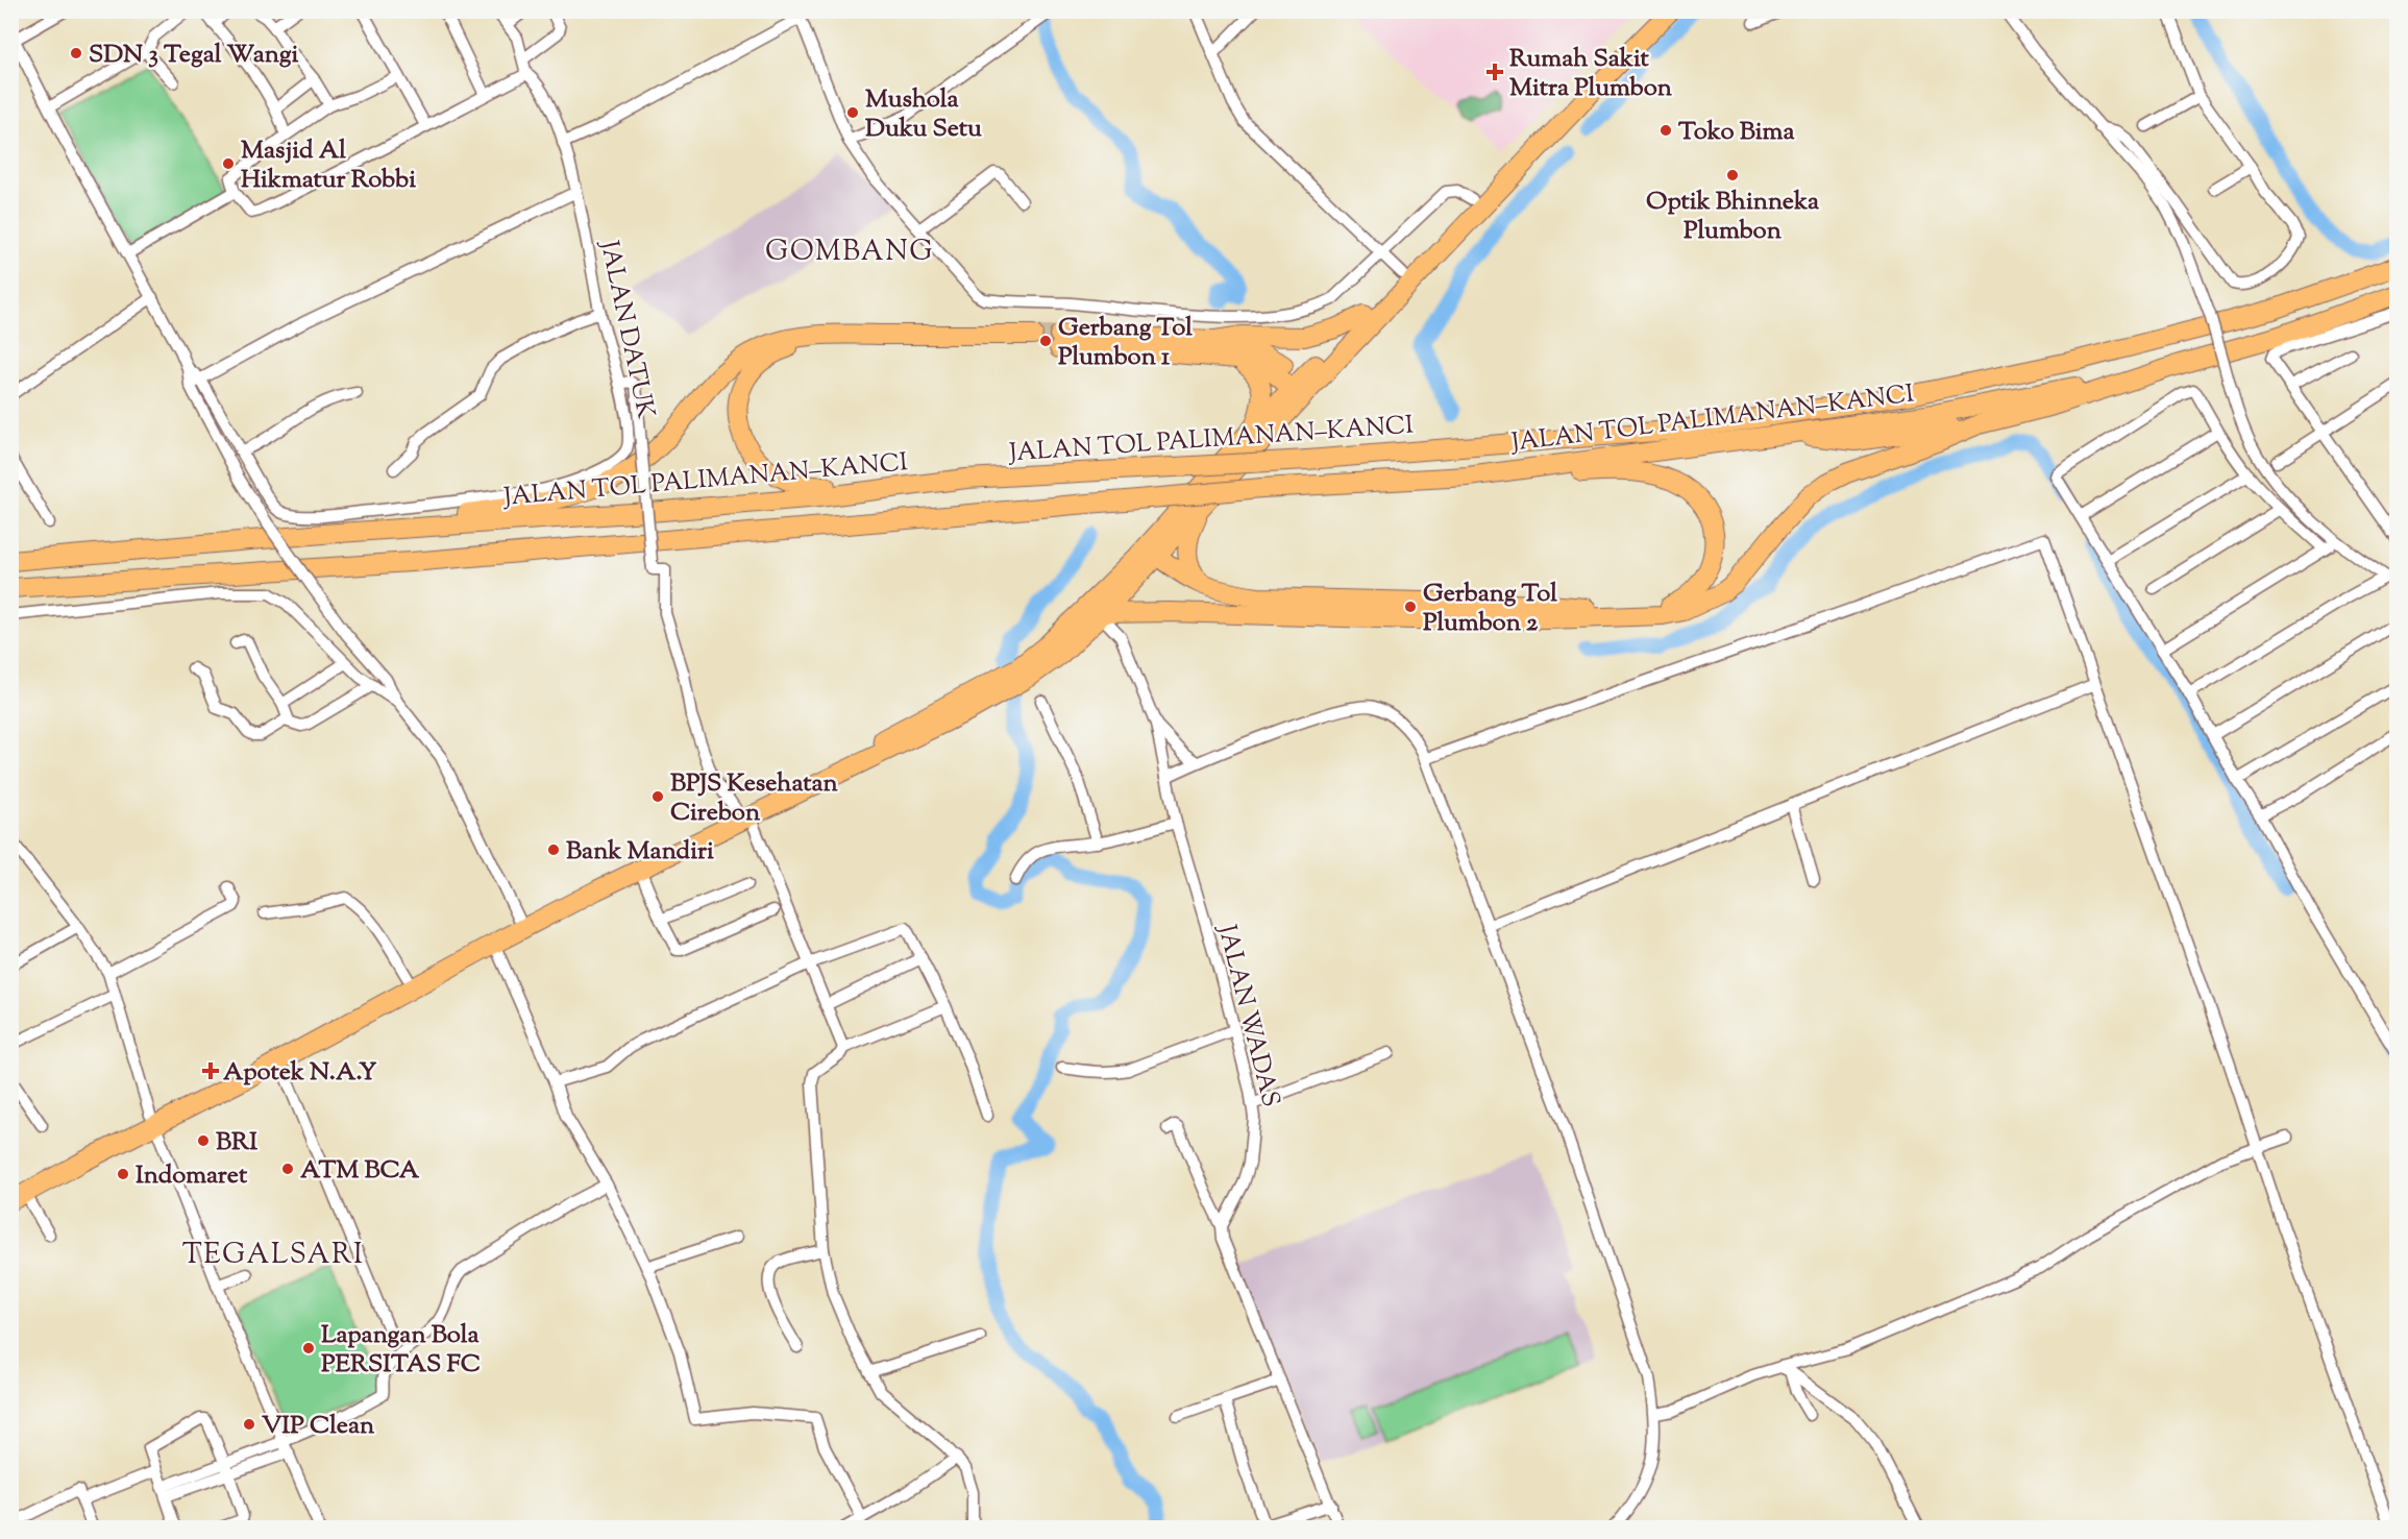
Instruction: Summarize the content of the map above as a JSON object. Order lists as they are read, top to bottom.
{
  "streets": {
    "highway": ["JALAN TOL PALIMANAN–KANCI"],
    "street": ["JALAN DATUK", "JALAN WADAS"]
  },
  "districts": ["GOMBANG", "TEGALSARI"],
  "places": {
    "other": [
      "SDN 3 Tegal Wangi",
      "Mushola Duku Setu",
      "Toko Bima",
      "Masjid Al Hikmatur Robbi",
      "Optik Bhinneka Plumbon",
      "Gerbang Tol Plumbon 1",
      "Gerbang Tol Plumbon 2",
      "BPJS Kesehatan Cirebon",
      "Bank Mandiri",
      "BRI",
      "ATM BCA",
      "Indomaret",
      "Lapangan Bola PERSITAS FC",
      "VIP Clean"
    ],
    "health": ["Rumah Sakit Mitra Plumbon", "Apotek N.A.Y"]
  }
}
